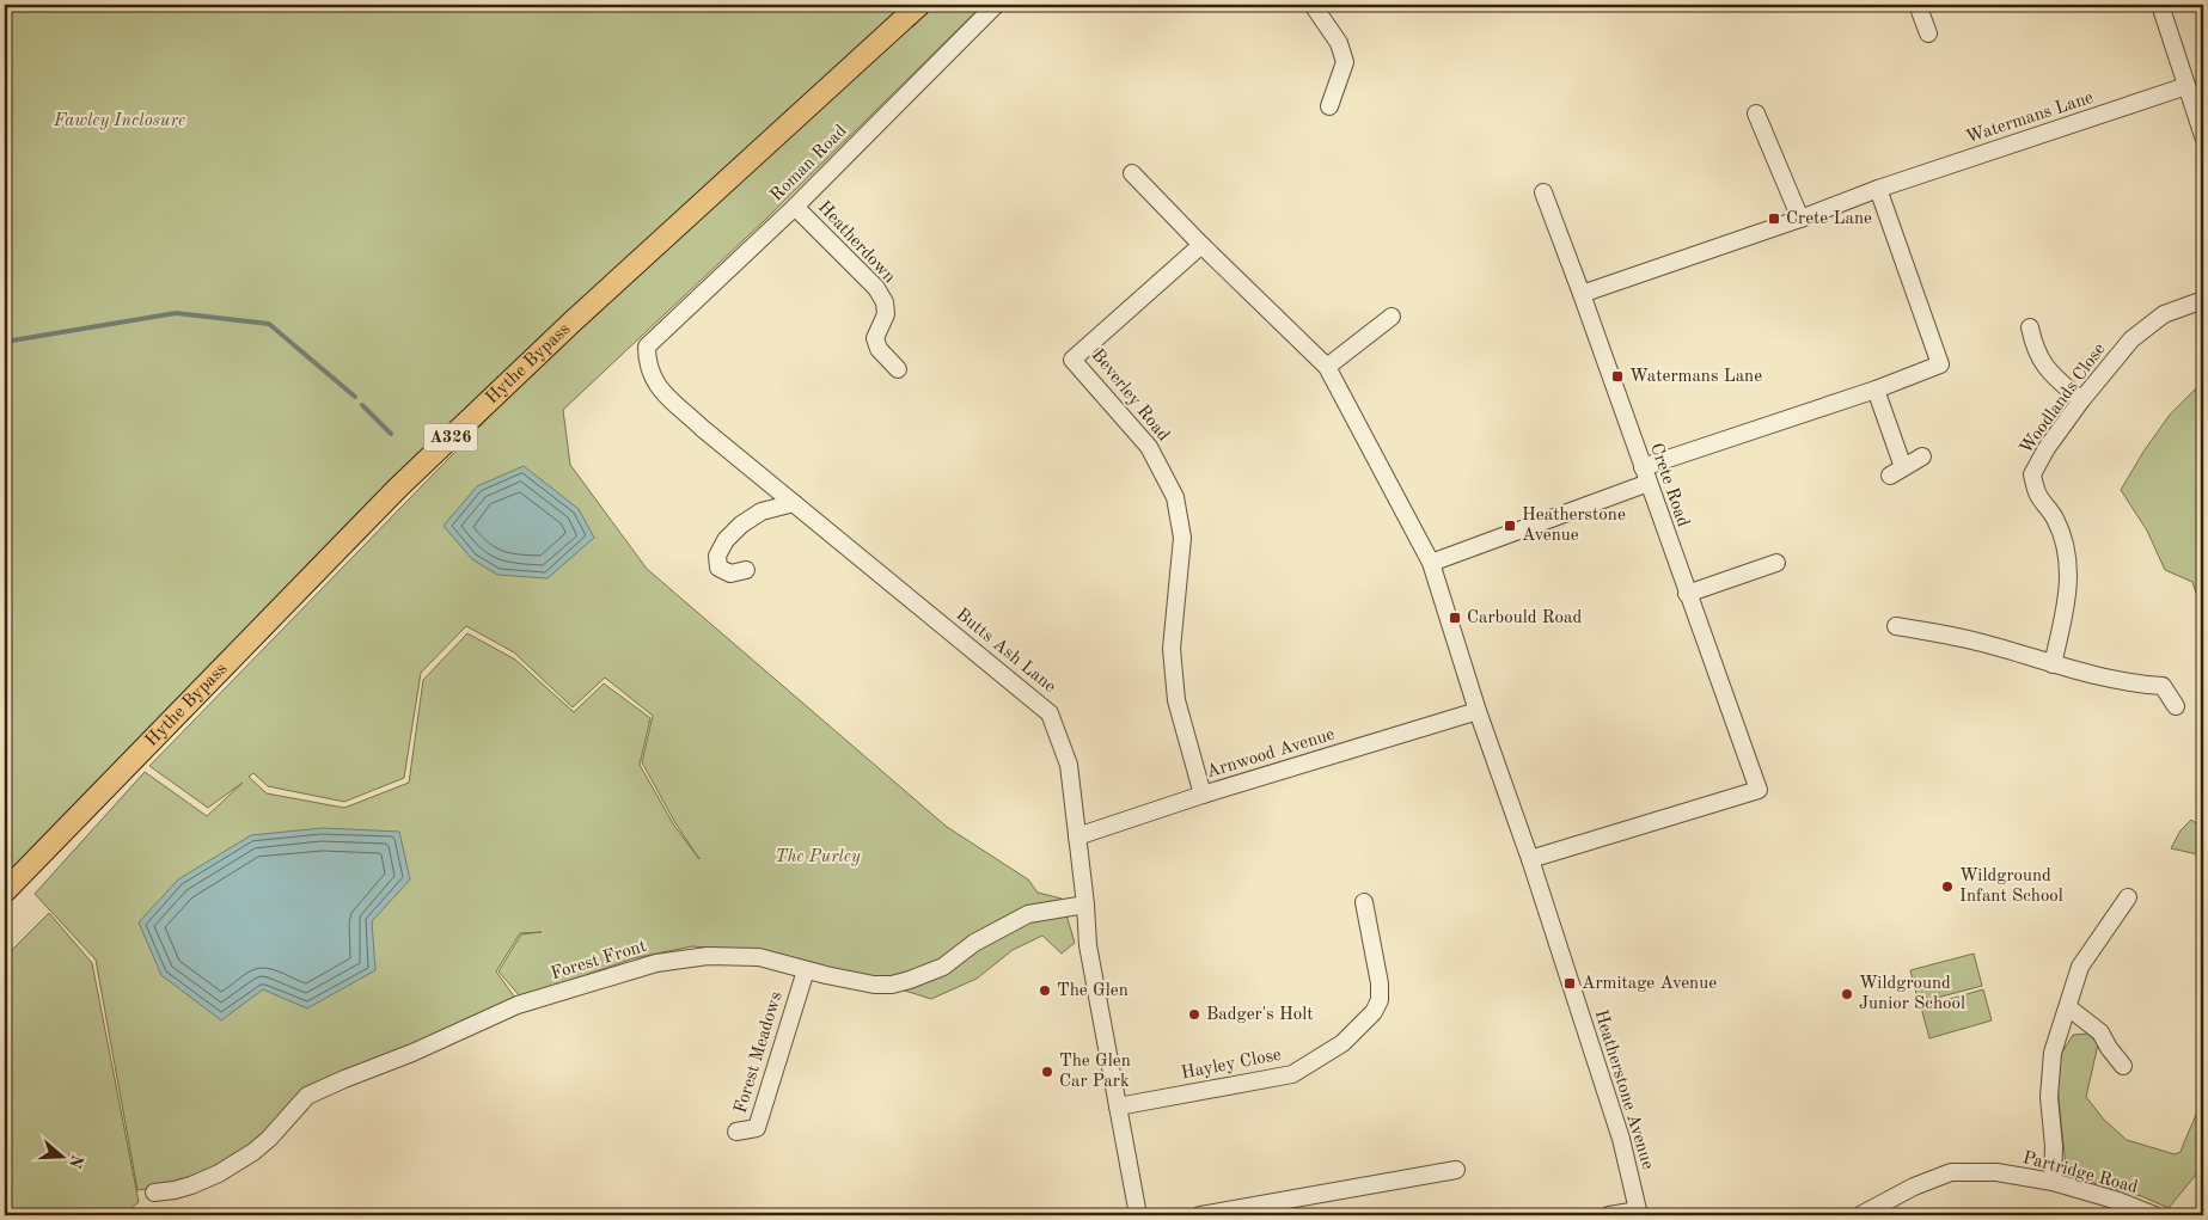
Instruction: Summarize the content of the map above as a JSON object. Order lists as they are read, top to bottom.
{
  "streets": {
    "main road": ["Hythe Bypass", "A326"],
    "street": [
      "Watermans Lane",
      "Roman Road",
      "Heatherdown",
      "Beverley Road",
      "Woodlands Close",
      "Crete Road",
      "Butts Ash Lane",
      "Arnwood Avenue",
      "Forest Front",
      "Forest Meadows",
      "Hayley Close",
      "Heatherstone Avenue",
      "Partridge Road"
    ]
  },
  "crossings": [
    ["Watermans Lane", "Crete Road"],
    ["Roman Road", "Heatherdown"],
    ["Roman Road", "Butts Ash Lane"],
    ["Beverley Road", "Arnwood Avenue"],
    ["Beverley Road", "Heatherstone Avenue"],
    ["Crete Road", "Heatherstone Avenue"],
    ["Butts Ash Lane", "Arnwood Avenue"],
    ["Butts Ash Lane", "Forest Front"],
    ["Butts Ash Lane", "Hayley Close"],
    ["Arnwood Avenue", "Heatherstone Avenue"],
    ["Forest Front", "Forest Meadows"]
  ],
  "parks": ["Fawley Inclosure", "The Purley"],
  "places": {
    "transit": [
      "Crete Lane",
      "Watermans Lane",
      "Heatherstone Avenue",
      "Carbould Road",
      "Armitage Avenue"
    ],
    "other": [
      "Wildground Infant School",
      "The Glen",
      "Wildground Junior School",
      "Badger's Holt",
      "The Glen Car Park"
    ]
  },
  "north": "right"
}
